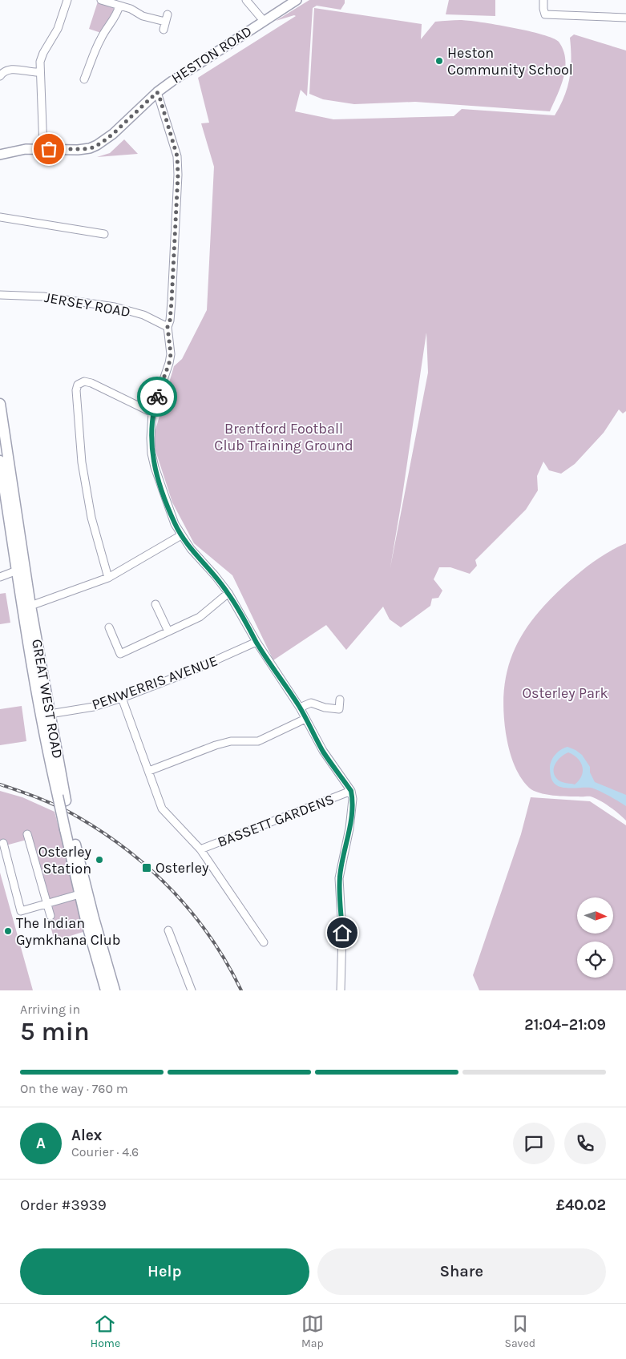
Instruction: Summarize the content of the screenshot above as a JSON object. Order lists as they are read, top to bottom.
{
  "streets": {
    "highway": ["GREAT WEST ROAD"],
    "main road": ["HESTON ROAD"],
    "street": ["JERSEY ROAD", "PENWERRIS AVENUE", "BASSETT GARDENS"]
  },
  "crossings": [
    ["PENWERRIS AVENUE", "GREAT WEST ROAD"],
    ["PENWERRIS AVENUE", "BASSETT GARDENS"]
  ],
  "parks": ["Brentford Football Club Training Ground", "Osterley Park"],
  "places": {
    "other": ["Heston Community School", "Osterley Station", "The Indian Gymkhana Club"],
    "transit": ["Osterley"]
  },
  "north": "right",
  "page": {
    "heading": ["5 min", "Arriving in", "21:04–21:09"],
    "panel": [
      "Alex",
      "Courier · 4.6",
      "Order #3939",
      "£40.02"
    ],
    "bar": "On the way · 760 m",
    "round": "A",
    "buttons": ["Help", "Share"],
    "tabs": ["Home", "Map", "Saved"]
  }
}
